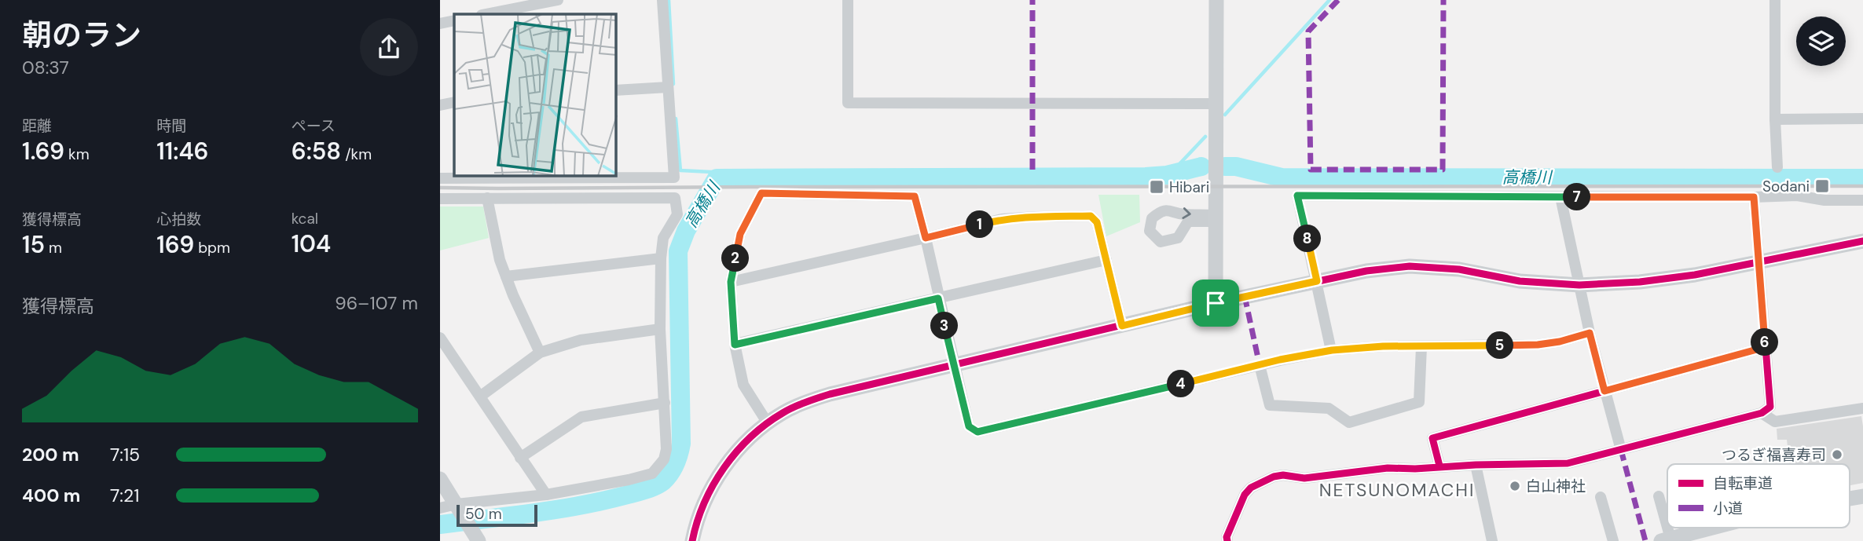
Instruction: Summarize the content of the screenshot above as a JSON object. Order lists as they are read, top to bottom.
{
  "districts": ["NETSUNOMACHI"],
  "water": ["高橋川"],
  "places": {
    "transit": ["Sodani", "Hibari"],
    "other": ["つるぎ福喜寿司", "白山神社"]
  },
  "legend": ["自転車道", "小道"],
  "scale_bar": "50 m",
  "page": {
    "heading": ["朝のラン", "08:37"],
    "stats": [
      ["距離", "1.69 km"],
      ["時間", "11:46"],
      ["ペース", "6:58 /km"],
      ["獲得標高", "15 m"],
      ["心拍数", "169 bpm"],
      ["kcal", "104"]
    ],
    "pins": [
      "7",
      "1",
      "8",
      "2",
      "3",
      "6",
      "5",
      "4"
    ],
    "chart": ["獲得標高", "96–107 m"],
    "list": [
      {
        "name": "200 m",
        "note": "7:15"
      },
      {
        "name": "400 m",
        "note": "7:21"
      }
    ],
    "scale": "50 m"
  }
}
